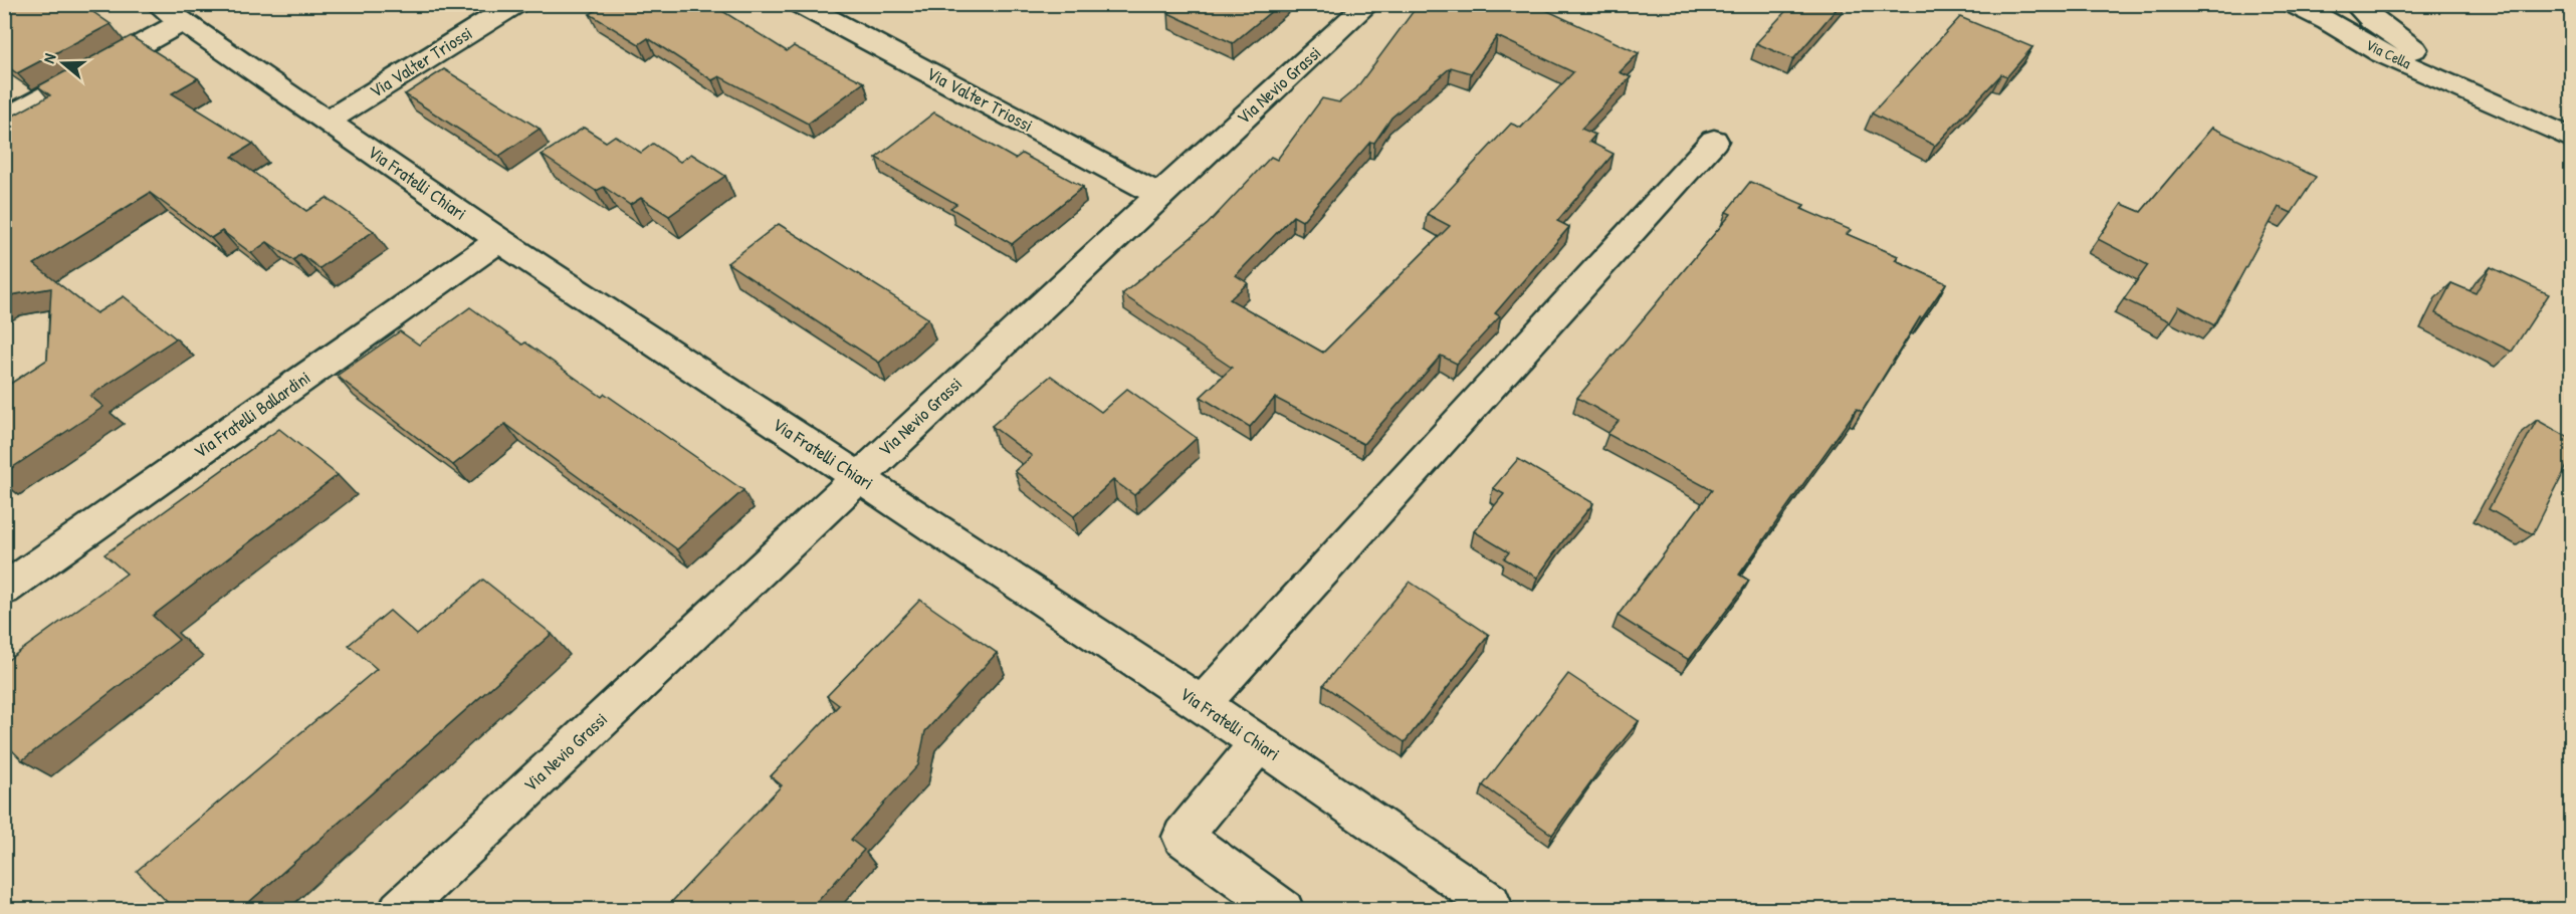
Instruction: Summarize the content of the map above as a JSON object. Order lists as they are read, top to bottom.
{
  "streets": {
    "street": [
      "Via Cella",
      "Via Valter Triossi",
      "Via Nevio Grassi",
      "Via Fratelli Chiari",
      "Via Fratelli Ballardini"
    ]
  },
  "crossings": [
    ["Via Valter Triossi", "Via Nevio Grassi"],
    ["Via Valter Triossi", "Via Fratelli Chiari"],
    ["Via Nevio Grassi", "Via Fratelli Chiari"],
    ["Via Fratelli Chiari", "Via Fratelli Ballardini"]
  ],
  "north": "left"
}
